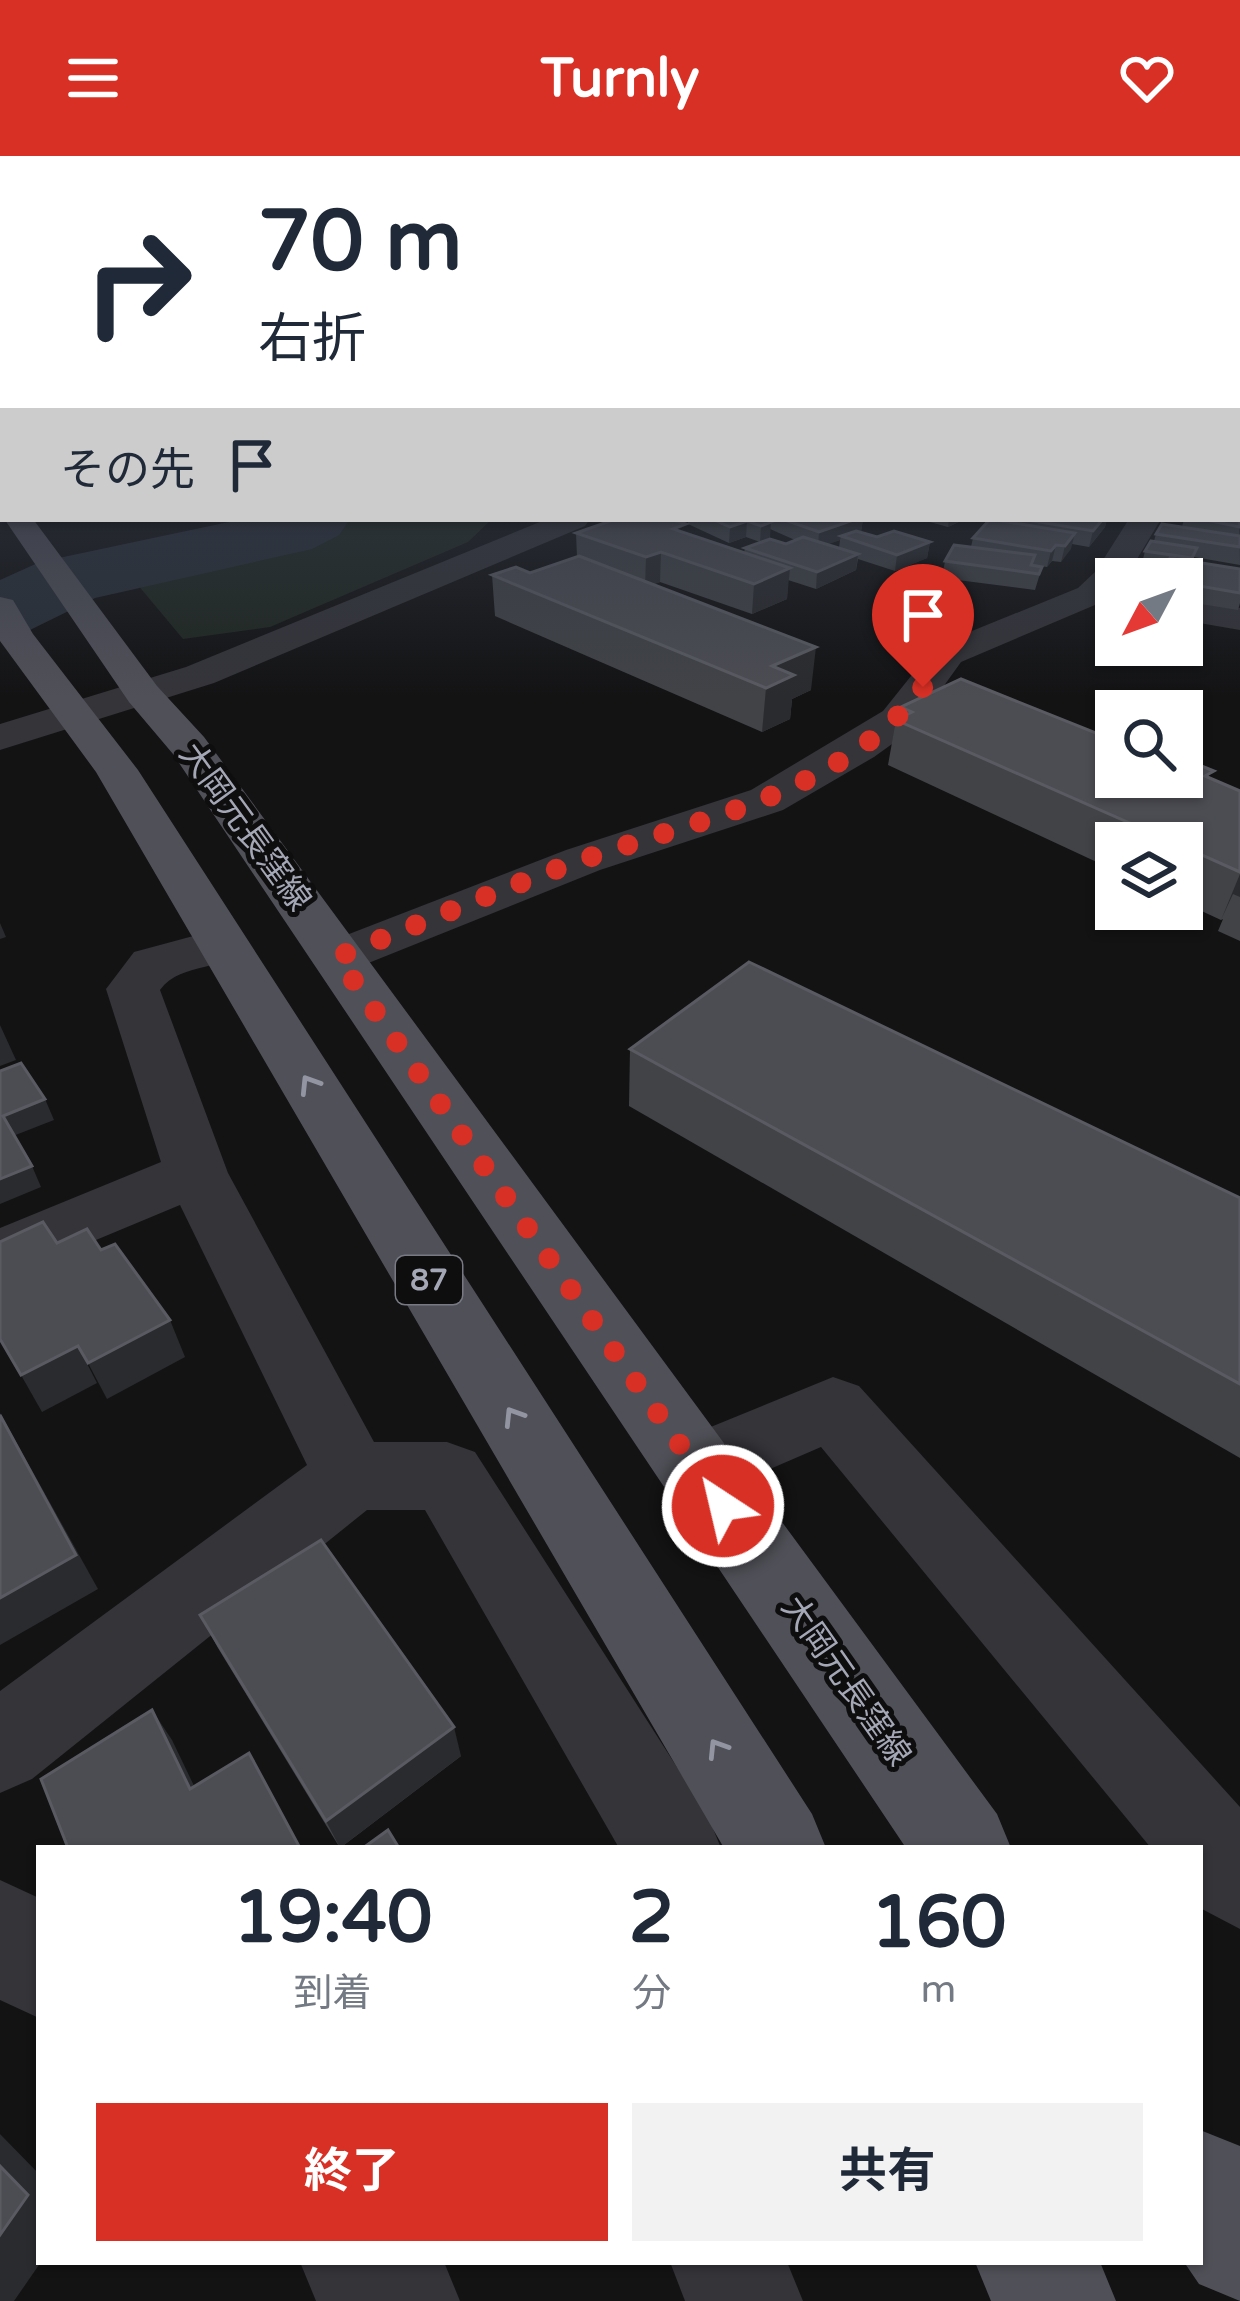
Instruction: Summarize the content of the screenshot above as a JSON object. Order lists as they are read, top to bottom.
{
  "streets": {
    "main road": ["大岡元長窪線", "87"]
  },
  "north": "bottom left",
  "page": {
    "header": "Turnly",
    "turn": ["70 m", "右折"],
    "then": "その先",
    "eta": [
      "19:40",
      "到着",
      "2",
      "分",
      "160",
      "m"
    ],
    "buttons": ["終了", "共有"]
  }
}
